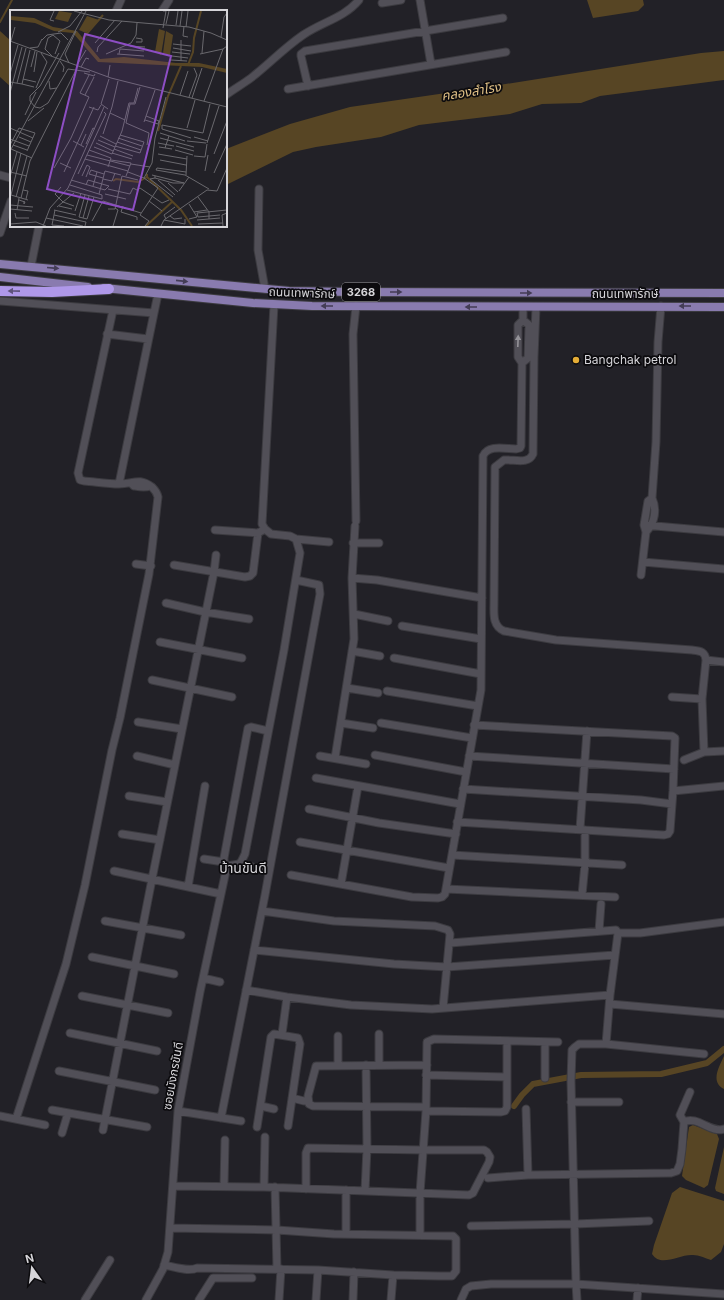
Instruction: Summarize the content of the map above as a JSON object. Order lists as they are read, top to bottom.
{
  "streets": {
    "main road": ["3268", "ถนนเทพารักษ์"],
    "street": ["ซอยมังกรขันดี"]
  },
  "districts": ["บ้านขันดี"],
  "water": ["คลองสำโรง"],
  "places": ["Bangchak petrol"],
  "north": "top"
}
